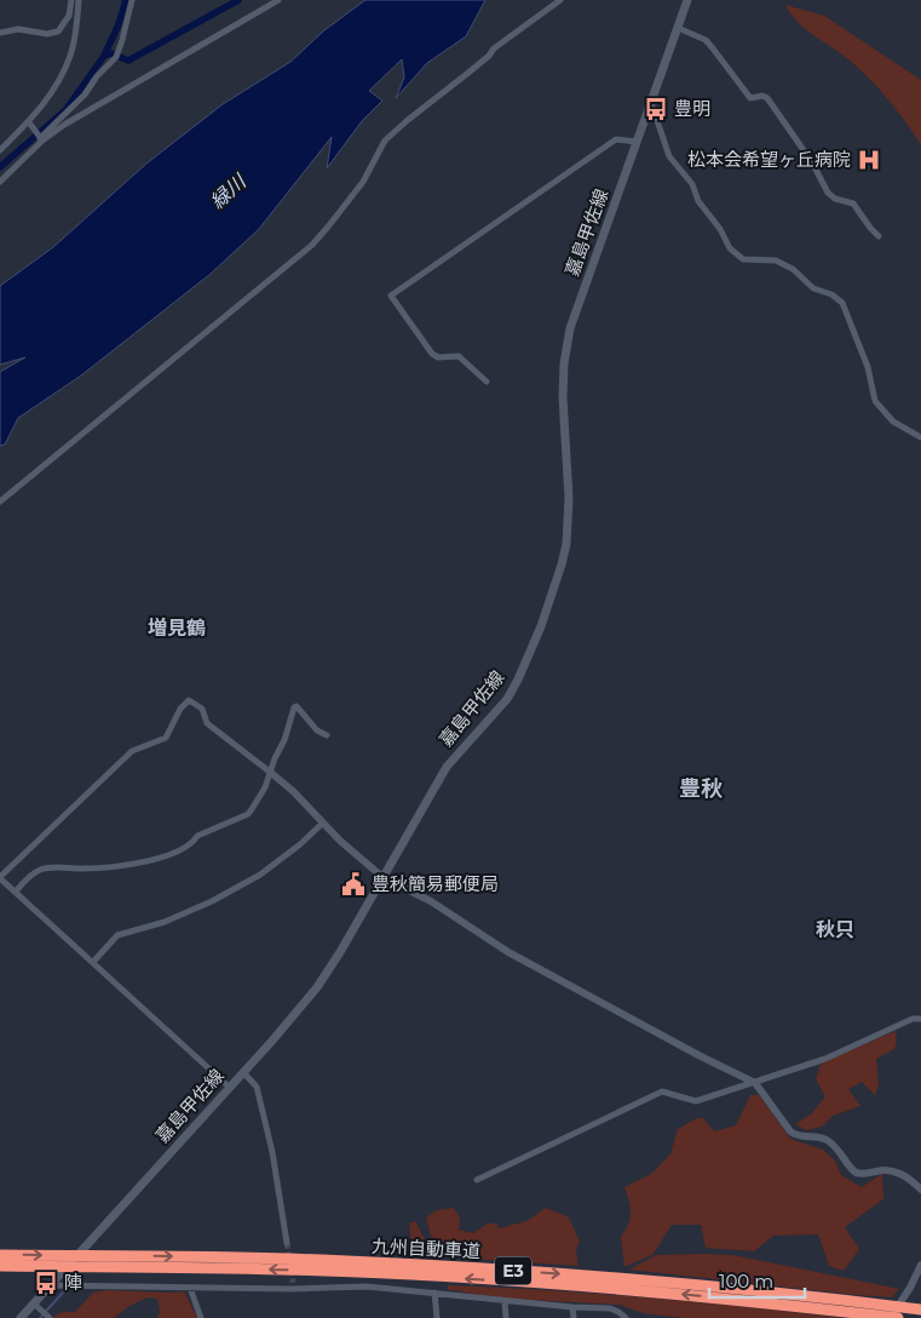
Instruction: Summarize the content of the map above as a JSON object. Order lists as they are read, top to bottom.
{
  "streets": {
    "highway": ["九州自動車道", "E3"],
    "main road": ["嘉島甲佐線"]
  },
  "districts": ["増見鶴", "豊秋", "秋只"],
  "water": ["緑川"],
  "places": {
    "bus stop": ["豊明", "陣"],
    "hospital": ["松本会希望ヶ丘病院"],
    "public building": ["豊秋簡易郵便局"]
  },
  "scale_bar": "100 m"
}
